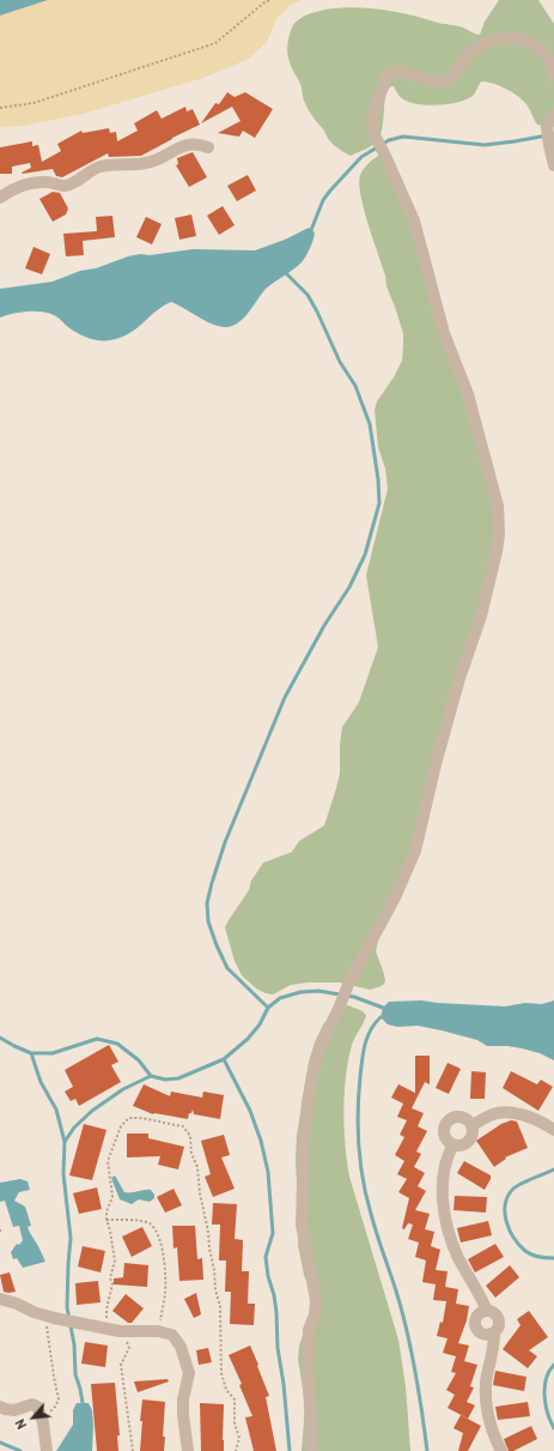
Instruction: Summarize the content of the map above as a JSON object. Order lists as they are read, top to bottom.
{
  "north": "bottom left"
}
